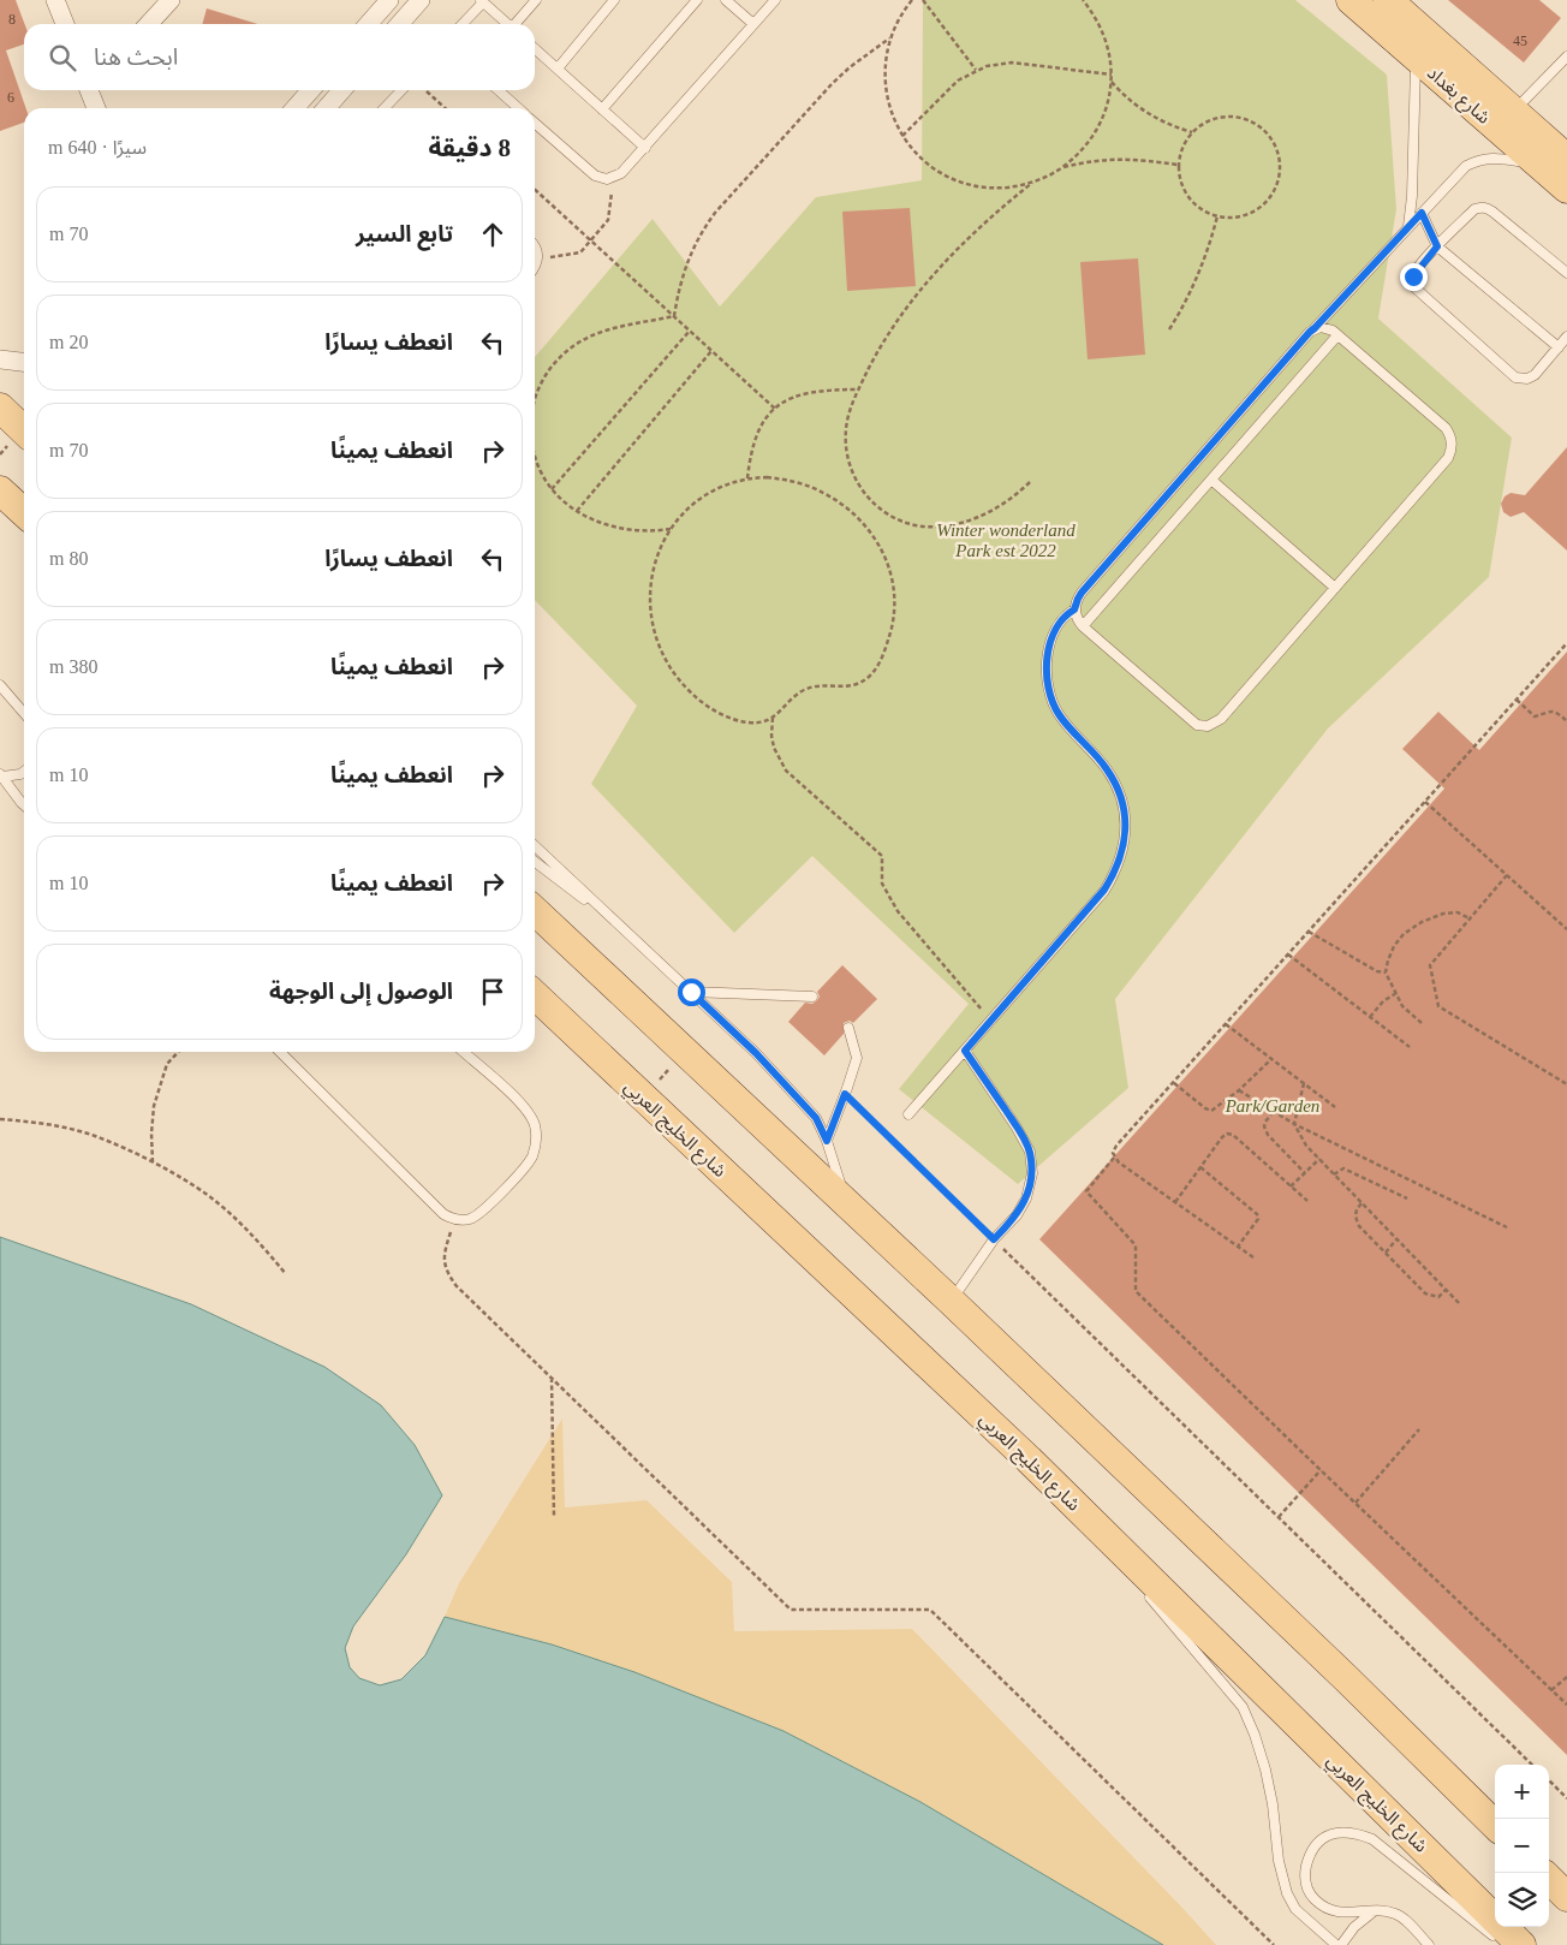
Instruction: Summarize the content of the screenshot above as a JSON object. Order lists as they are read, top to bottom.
{
  "streets": {
    "main road": ["شارع بغداد", "شارع الخليج العربي"]
  },
  "parks": ["Winter wonderland Park est 2022", "Park/Garden"],
  "house_numbers": ["8", "45", "6"],
  "page": {
    "search": "ابحث هنا",
    "heading": ["8 دقيقة", "سيرًا · 640 m"],
    "list": [
      ["تابع السير", "70 m"],
      ["انعطف يسارًا", "20 m"],
      ["انعطف يمينًا", "70 m"],
      ["انعطف يسارًا", "80 m"],
      ["انعطف يمينًا", "380 m"],
      ["انعطف يمينًا", "10 m"],
      ["انعطف يمينًا", "10 m"],
      "الوصول إلى الوجهة"
    ],
    "map_buttons": ["+", "−"]
  }
}
